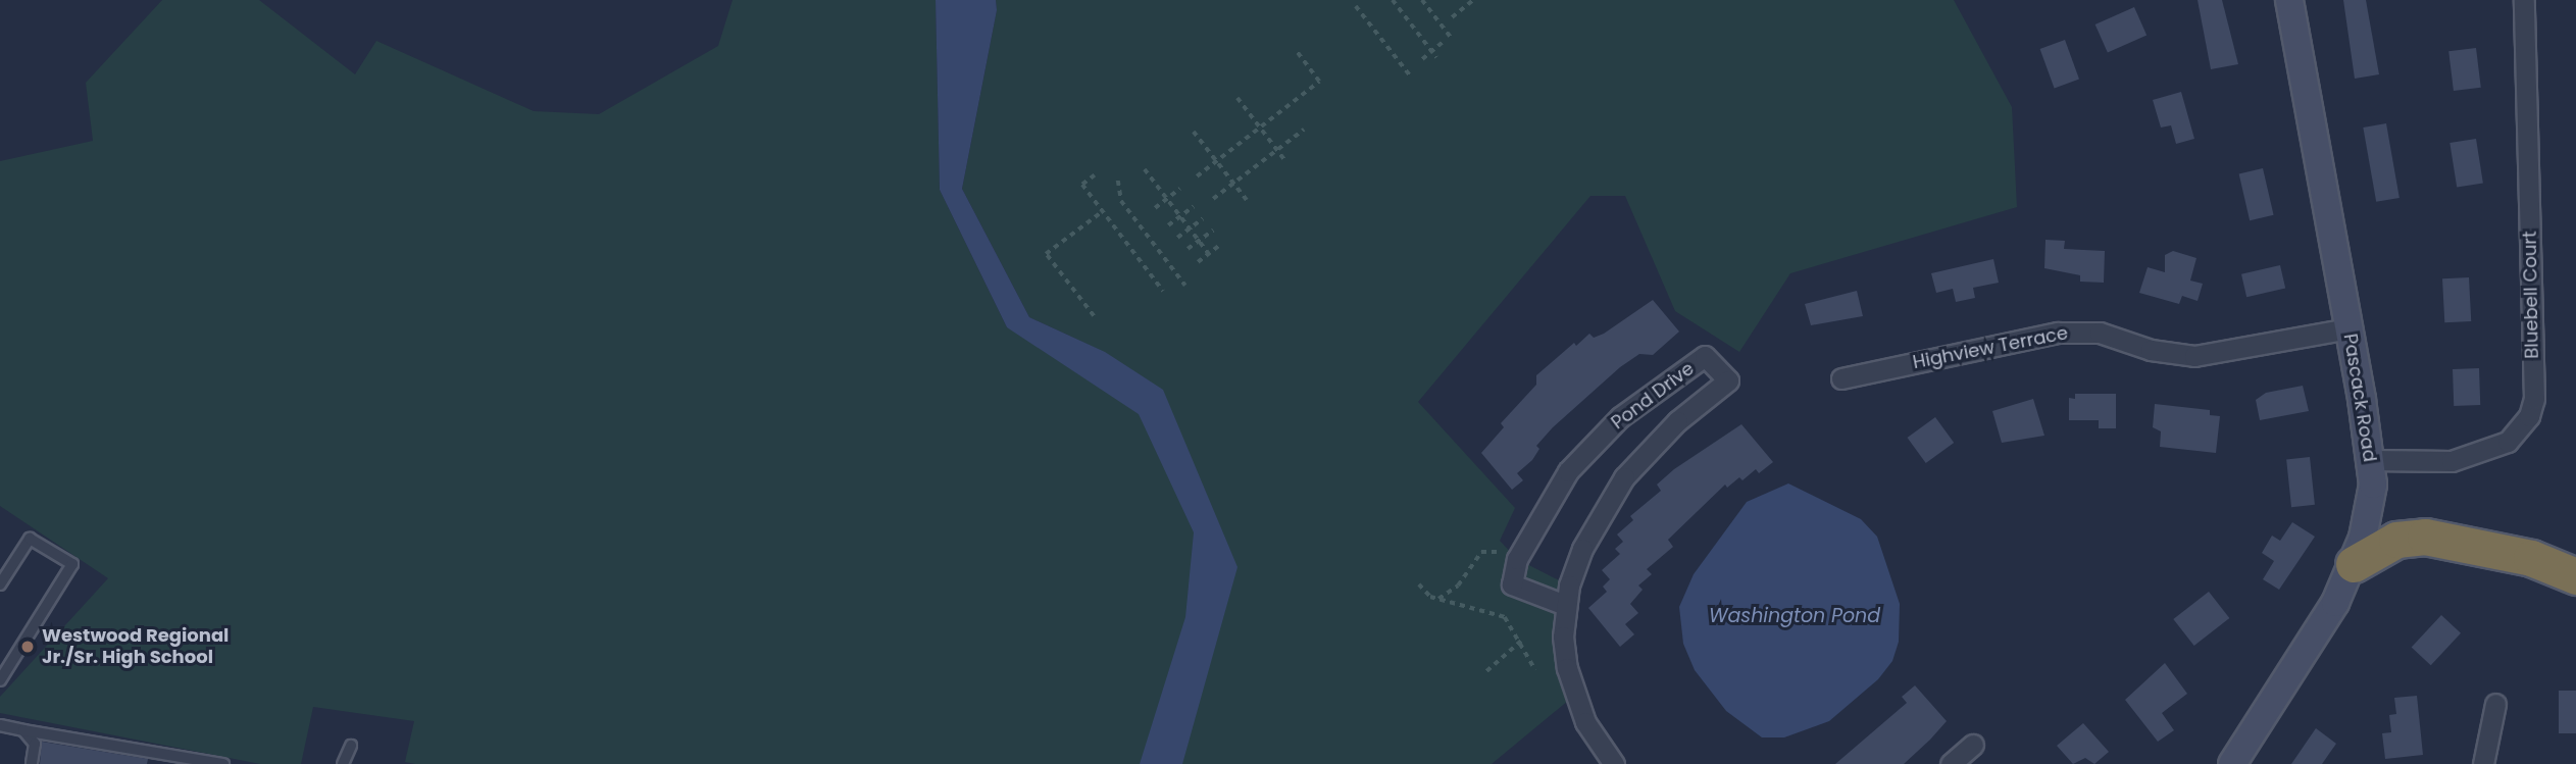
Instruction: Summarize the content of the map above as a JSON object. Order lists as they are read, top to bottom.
{
  "streets": {
    "street": [
      "Bluebell Court",
      "Highview Terrace",
      "Pond Drive",
      "Pascack Road"
    ]
  },
  "crossings": [
    ["Bluebell Court", "Pascack Road"],
    ["Highview Terrace", "Pascack Road"]
  ],
  "water": ["Washington Pond"],
  "places": ["Westwood Regional Jr./Sr. High School"]
}
